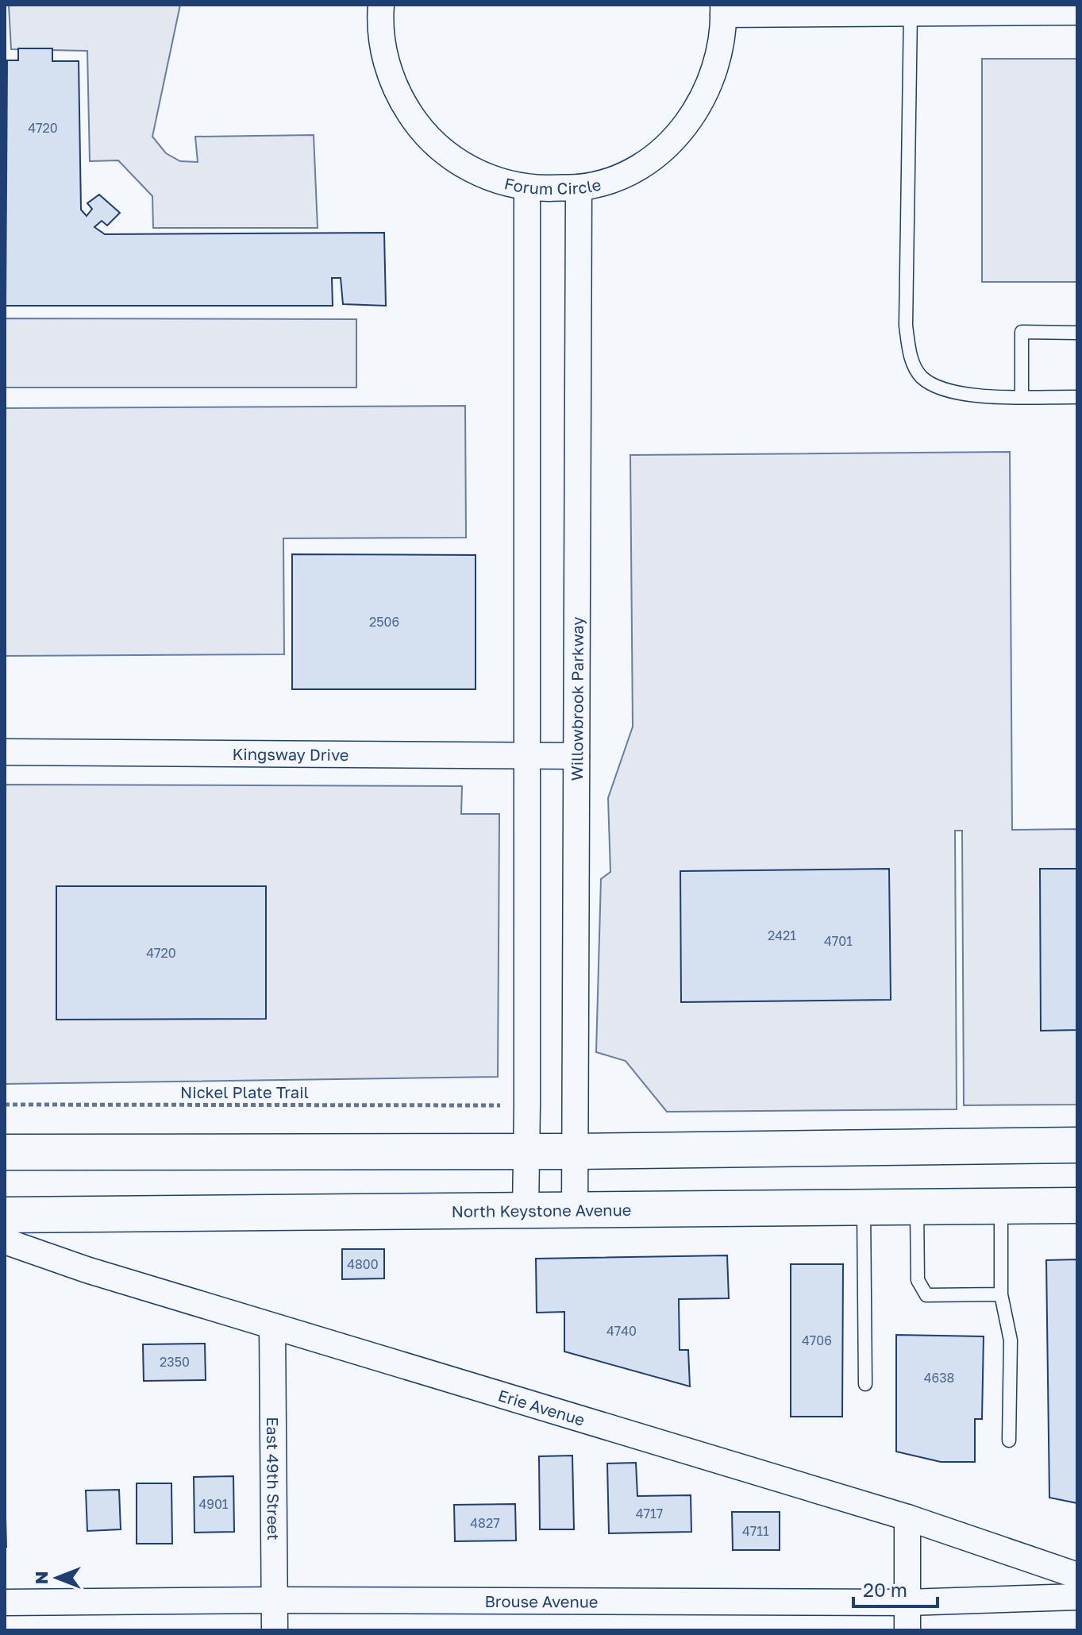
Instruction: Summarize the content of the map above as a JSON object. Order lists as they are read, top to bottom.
{
  "streets": {
    "main road": ["North Keystone Avenue"],
    "street": [
      "Forum Circle",
      "Willowbrook Parkway",
      "Kingsway Drive",
      "Erie Avenue",
      "East 49th Street",
      "Brouse Avenue"
    ],
    "path": ["Nickel Plate Trail"]
  },
  "crossings": [
    ["Forum Circle", "Willowbrook Parkway"],
    ["Willowbrook Parkway", "Kingsway Drive"],
    ["Willowbrook Parkway", "North Keystone Avenue"],
    ["Erie Avenue", "East 49th Street"],
    ["East 49th Street", "Brouse Avenue"]
  ],
  "house_numbers": [
    "4720",
    "2506",
    "2421",
    "4701",
    "4720",
    "4800",
    "4740",
    "4706",
    "2350",
    "4638",
    "4901",
    "4717",
    "4827",
    "4711"
  ],
  "scale_bar": "20 m",
  "north": "left"
}
